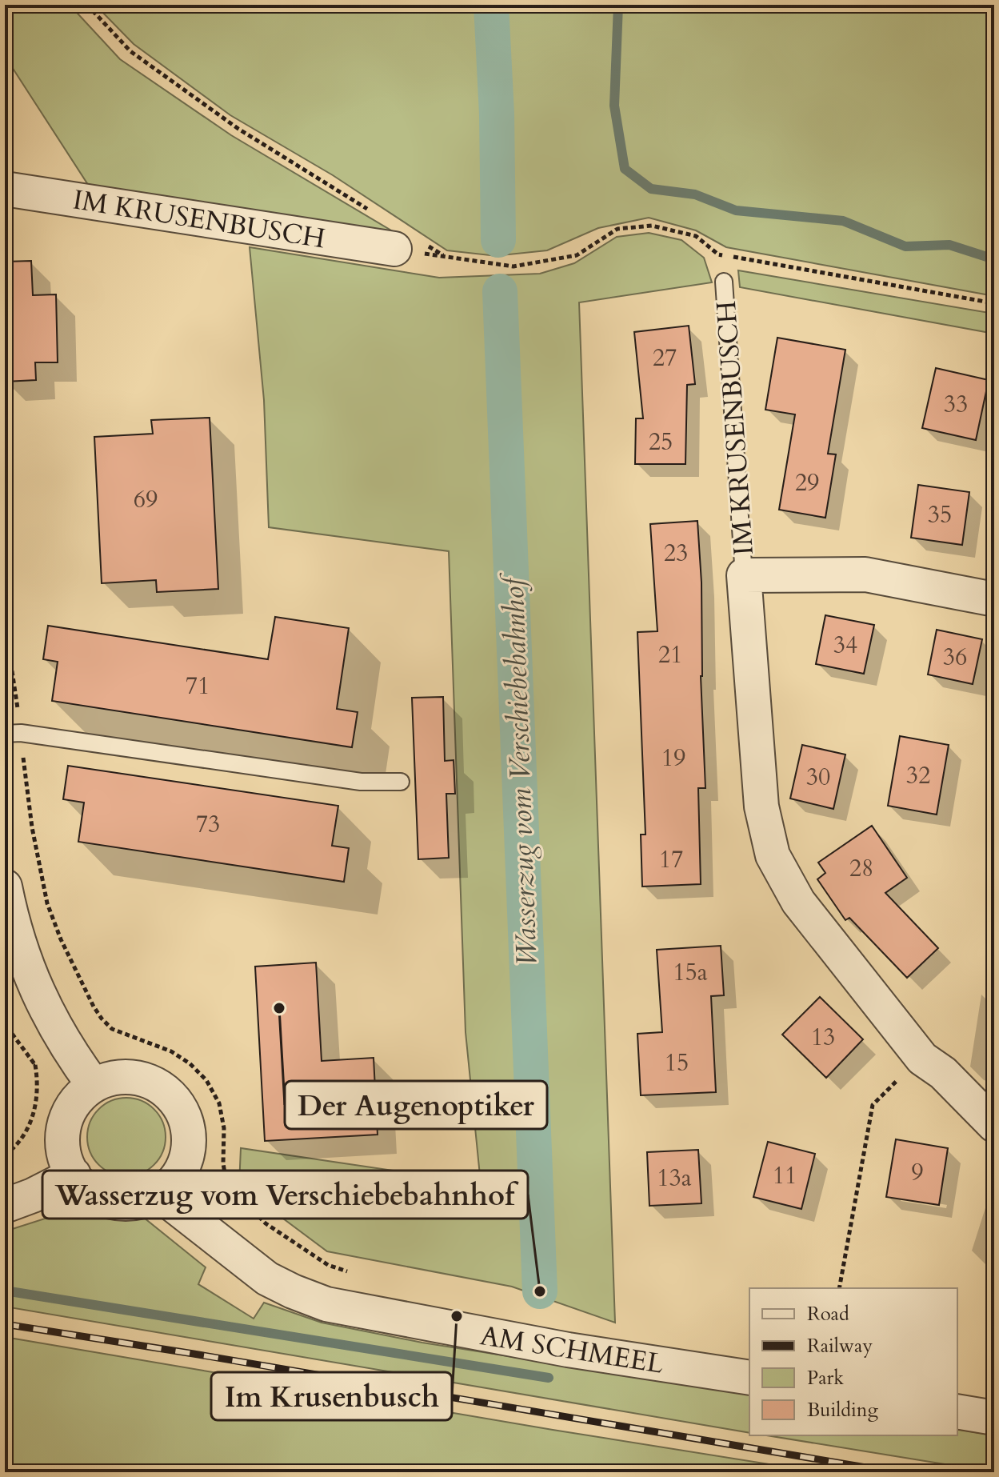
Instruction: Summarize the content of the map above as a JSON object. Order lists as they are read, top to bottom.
{
  "streets": {
    "street": ["IM KRUSENBUSCH", "AM SCHMEEL"]
  },
  "water": ["Wasserzug vom Verschiebebahnhof"],
  "places": ["Der Augenoptiker", "Wasserzug vom Verschiebebahnhof", "Im Krusenbusch"],
  "house_numbers": [
    "27",
    "33",
    "25",
    "29",
    "69",
    "35",
    "23",
    "34",
    "21",
    "36",
    "71",
    "19",
    "32",
    "30",
    "73",
    "17",
    "28",
    "15a",
    "13",
    "15",
    "9",
    "11",
    "13a"
  ],
  "legend": [
    "Road",
    "Railway",
    "Park",
    "Building"
  ]
}
